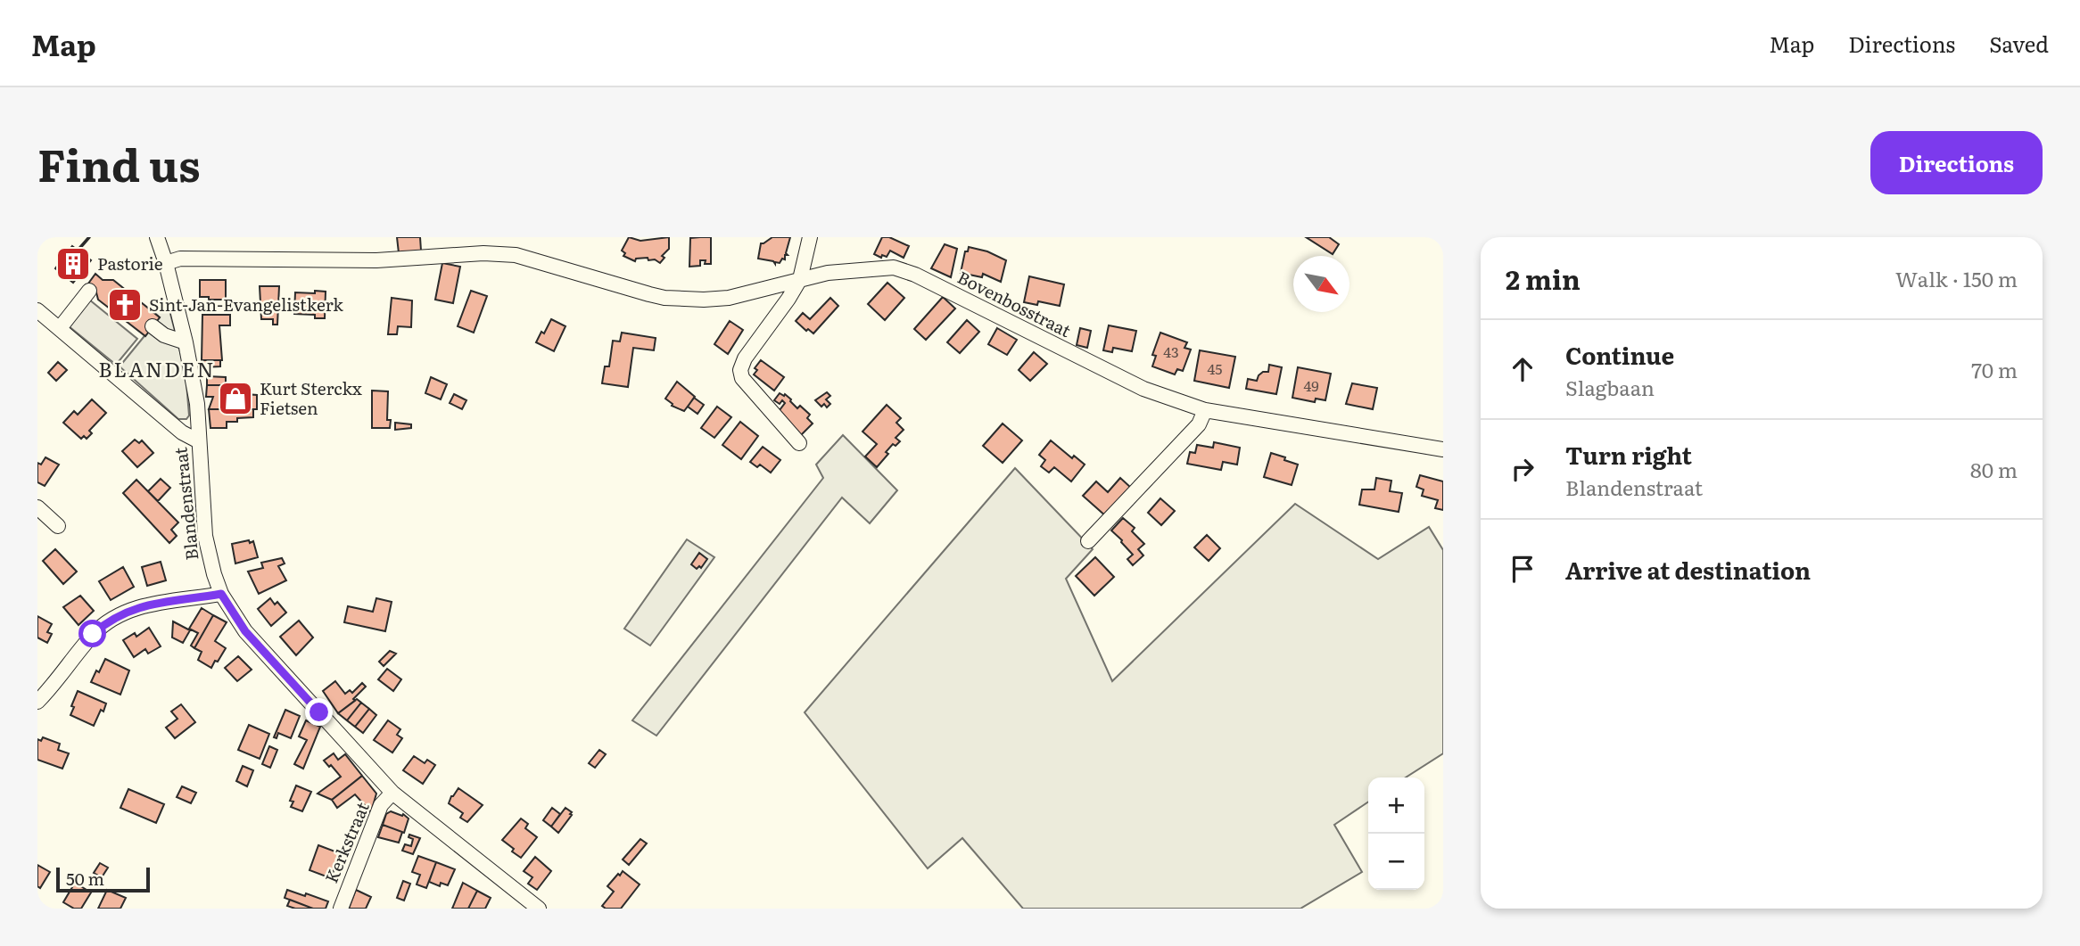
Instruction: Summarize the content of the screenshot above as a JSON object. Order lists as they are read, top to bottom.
{
  "streets": {
    "street": ["Bovenbosstraat", "Blandenstraat", "Kerkstraat"]
  },
  "crossings": [
    ["Bovenbosstraat", "Blandenstraat"],
    ["Blandenstraat", "Kerkstraat"]
  ],
  "districts": ["BLANDEN"],
  "places": {
    "building": ["Pastorie"],
    "church": ["Sint-Jan-Evangelistkerk"],
    "shop": ["Kurt Sterckx Fietsen"]
  },
  "house_numbers": ["43", "45", "49"],
  "scale_bar": "50 m",
  "north": "bottom right",
  "page": {
    "header": "Map",
    "nav": ["Map", "Directions", "Saved"],
    "title": "Find us",
    "buttons": "Directions",
    "heading": ["2 min", "Walk · 150 m"],
    "list": [
      ["Continue", "Slagbaan", "70 m"],
      ["Turn right", "Blandenstraat", "80 m"],
      "Arrive at destination"
    ],
    "map_buttons": ["+", "−"],
    "scale": "50 m"
  }
}
